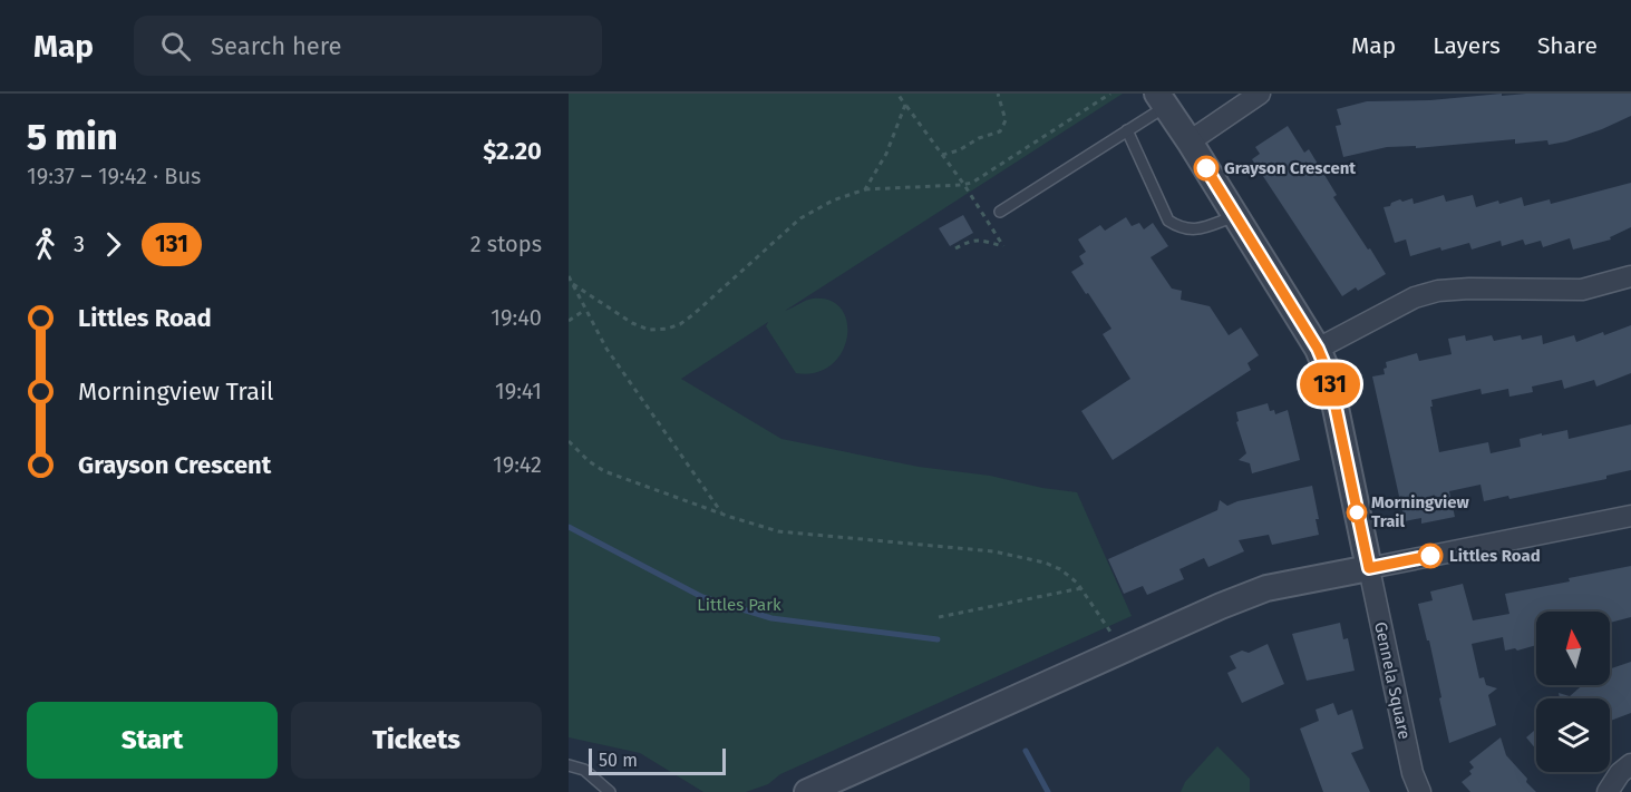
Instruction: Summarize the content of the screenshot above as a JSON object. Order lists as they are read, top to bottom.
{
  "streets": {
    "street": ["Gennela Square"]
  },
  "parks": ["Littles Park"],
  "places": ["Grayson Crescent", "Morningview Trail", "Littles Road"],
  "lines": ["bus line 131"],
  "scale_bar": "50 m",
  "north": "top",
  "page": {
    "header": "Map",
    "search": "Search here",
    "nav": ["Map", "Layers", "Share"],
    "heading": ["5 min", "19:37 – 19:42 · Bus", "$2.20"],
    "on_map": "131",
    "legs": ["3", "131", "2 stops"],
    "list": [
      {
        "name": "Littles Road",
        "value": "19:40"
      },
      {
        "name": "Morningview Trail",
        "value": "19:41"
      },
      {
        "name": "Grayson Crescent",
        "value": "19:42"
      }
    ],
    "buttons": ["Start", "Tickets"],
    "scale": "50 m"
  }
}
